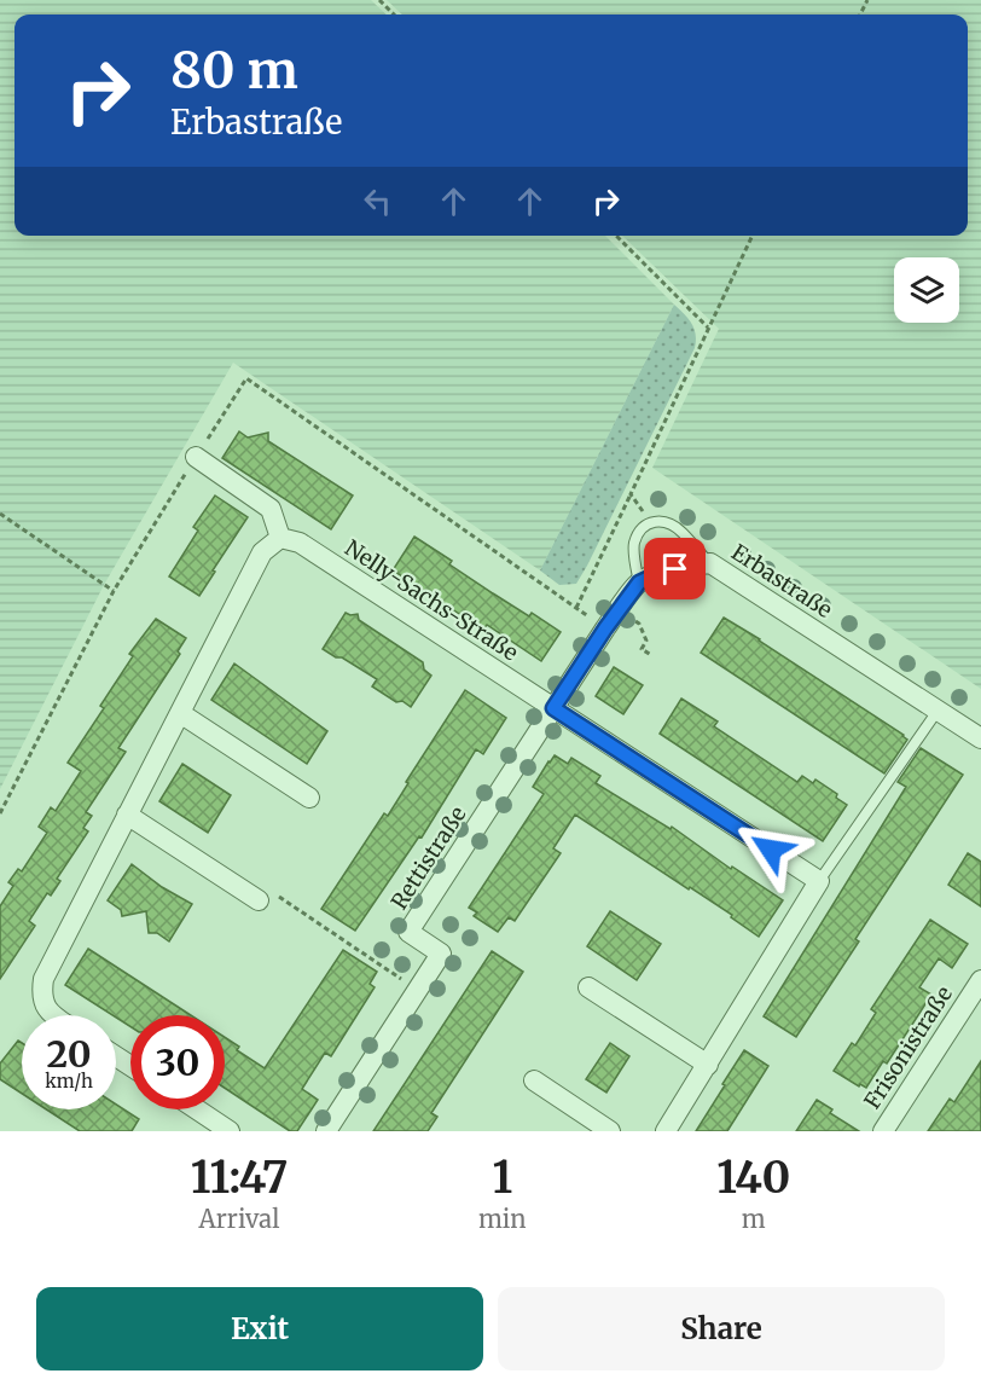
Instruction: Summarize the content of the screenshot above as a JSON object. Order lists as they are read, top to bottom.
{
  "streets": {
    "street": [
      "Erbastraße",
      "Nelly-Sachs-Straße",
      "Rettistraße",
      "Frisonistraße"
    ]
  },
  "crossings": [
    ["Nelly-Sachs-Straße", "Rettistraße"]
  ],
  "page": {
    "turn": ["80 m", "Erbastraße"],
    "speed": "20 km/h",
    "limit": "30",
    "eta": [
      "11:47",
      "Arrival",
      "1",
      "min",
      "140",
      "m"
    ],
    "buttons": ["Exit", "Share"]
  }
}
